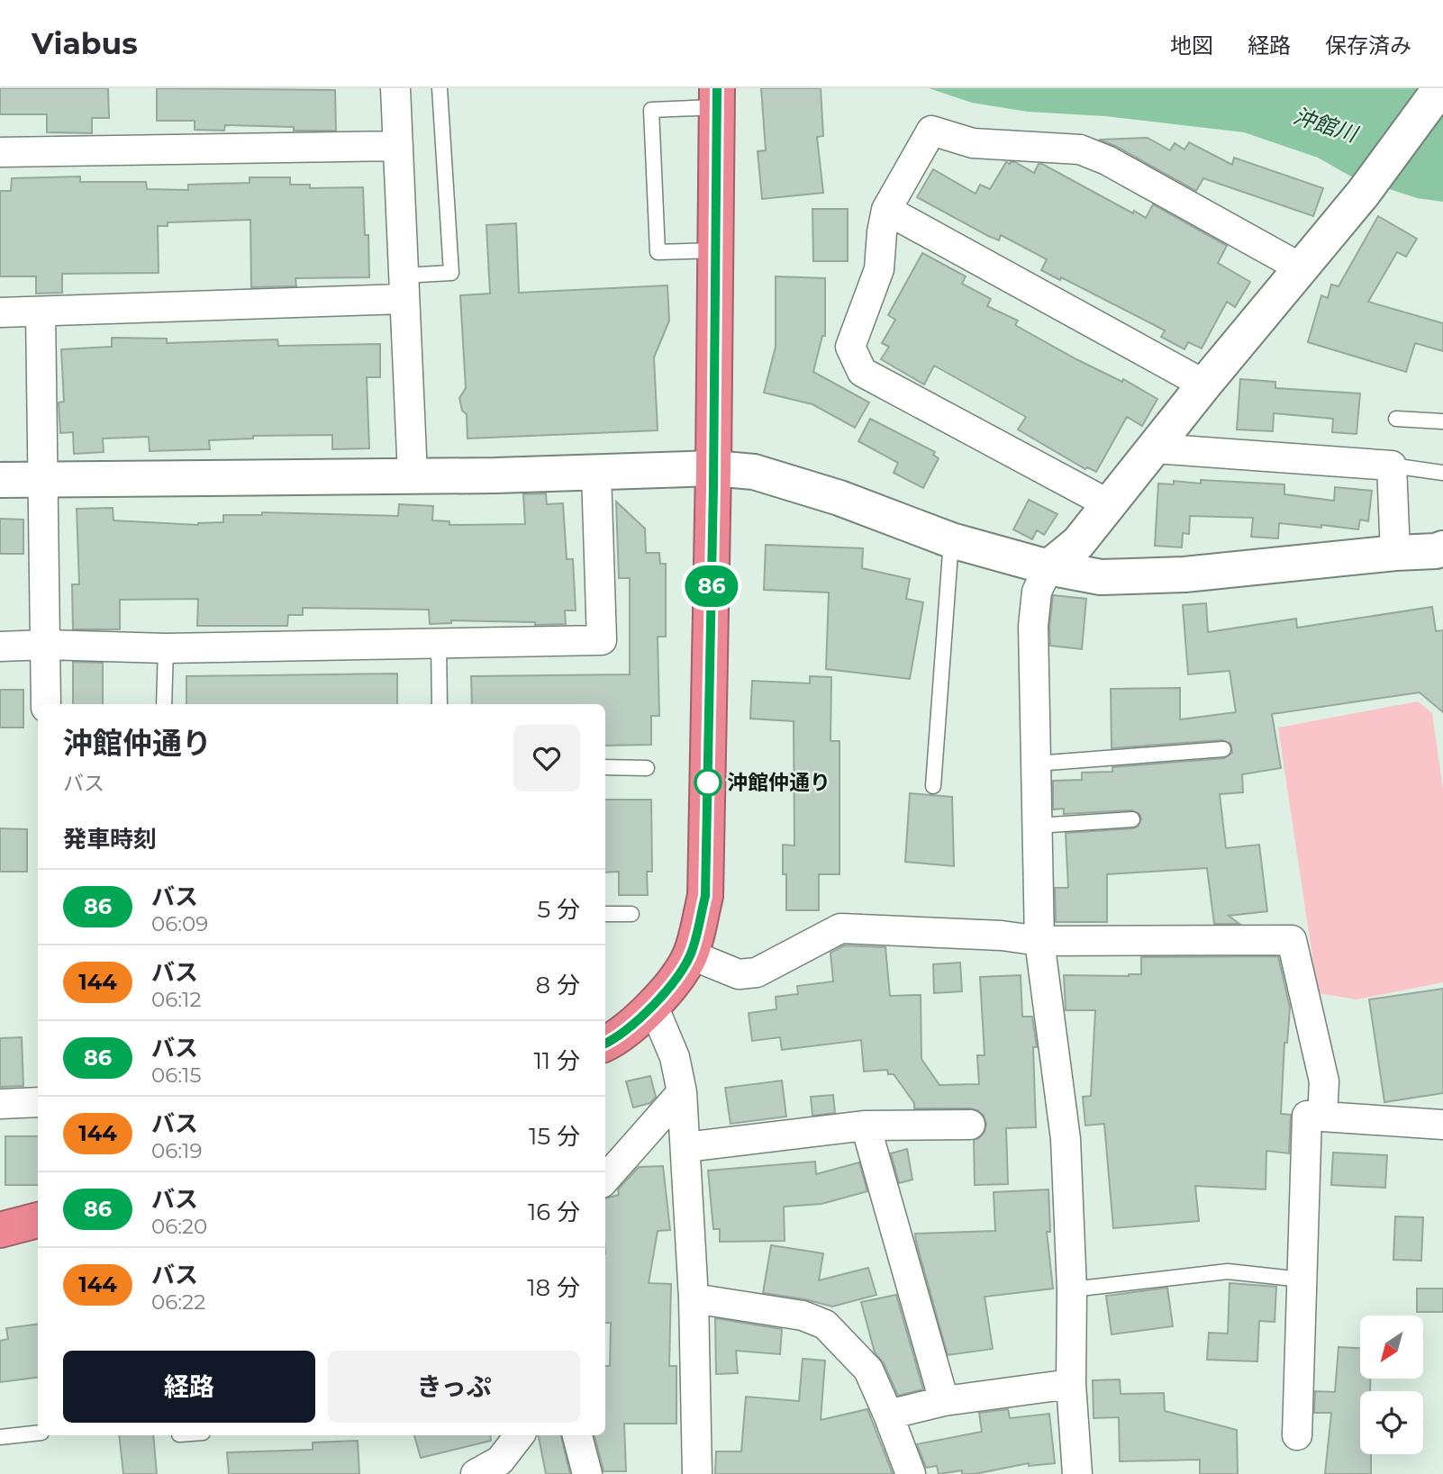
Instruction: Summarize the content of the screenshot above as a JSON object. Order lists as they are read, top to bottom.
{
  "water": ["沖館川"],
  "places": ["沖館仲通り"],
  "lines": ["bus line 86"],
  "north": "bottom left",
  "page": {
    "header": "Viabus",
    "nav": ["地図", "経路", "保存済み"],
    "on_map": "86",
    "heading": [
      ["沖館仲通り", "バス"],
      "発車時刻"
    ],
    "list": [
      {
        "mark": "86",
        "name": "バス",
        "note": "06:09",
        "value": "5 分"
      },
      {
        "mark": "144",
        "name": "バス",
        "note": "06:12",
        "value": "8 分"
      },
      {
        "mark": "86",
        "name": "バス",
        "note": "06:15",
        "value": "11 分"
      },
      {
        "mark": "144",
        "name": "バス",
        "note": "06:19",
        "value": "15 分"
      },
      {
        "mark": "86",
        "name": "バス",
        "note": "06:20",
        "value": "16 分"
      },
      {
        "mark": "144",
        "name": "バス",
        "note": "06:22",
        "value": "18 分"
      }
    ],
    "buttons": ["経路", "きっぷ"]
  }
}
